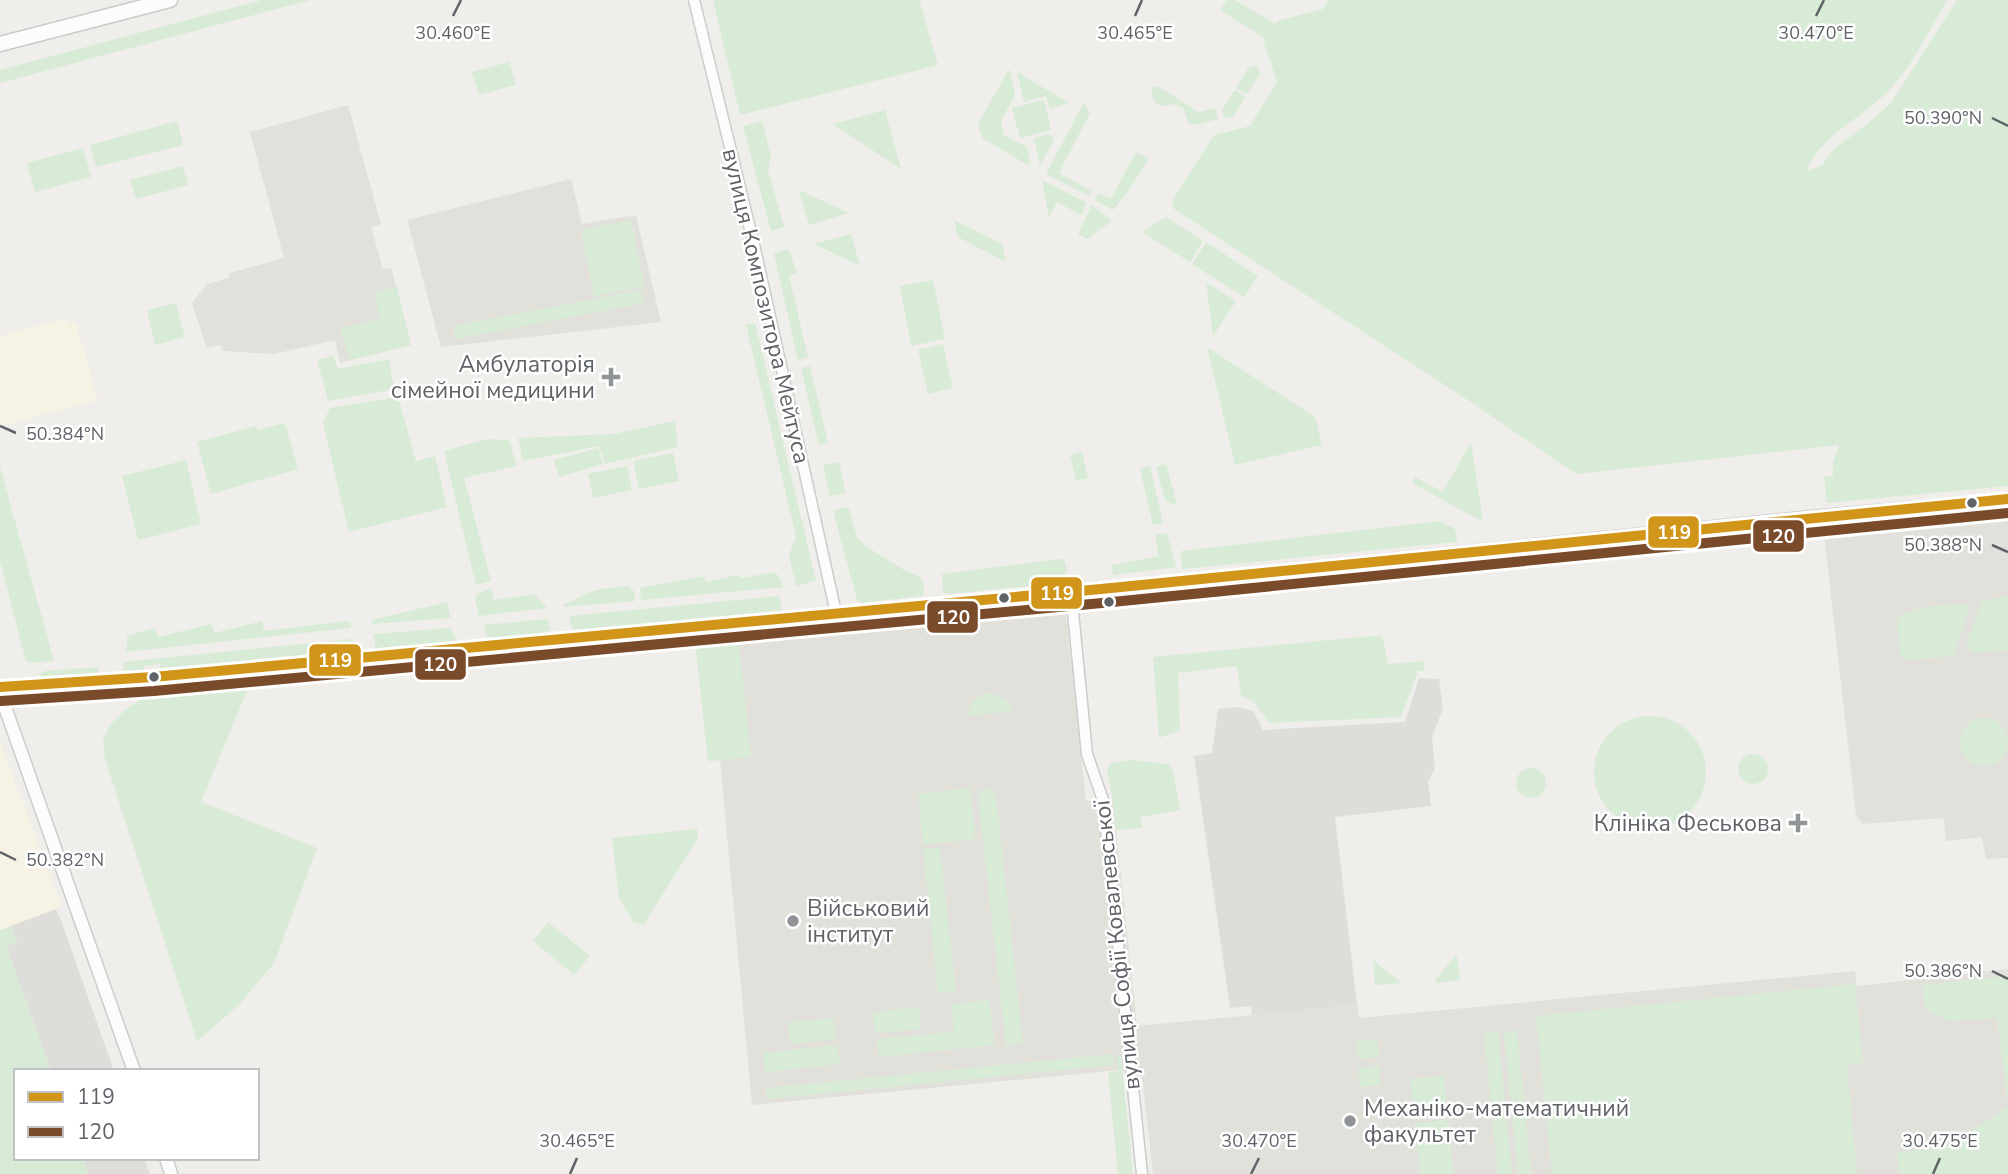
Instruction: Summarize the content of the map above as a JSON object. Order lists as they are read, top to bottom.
{
  "streets": {
    "street": ["вулиця Композитора Мейтуса", "вулиця Софії Ковалевської"]
  },
  "places": {
    "health": ["Амбулаторія сімейної медицини", "Клініка Феськова"],
    "other": ["Військовий інститут", "Механіко-математичний факультет"]
  },
  "lines": ["transit line 119", "transit line 120"],
  "legend": ["119", "120"],
  "coordinates": [
    "30.460°E",
    "30.465°E",
    "30.470°E",
    "50.390°N",
    "50.384°N",
    "50.388°N",
    "50.382°N",
    "50.386°N",
    "30.475°E"
  ]
}
